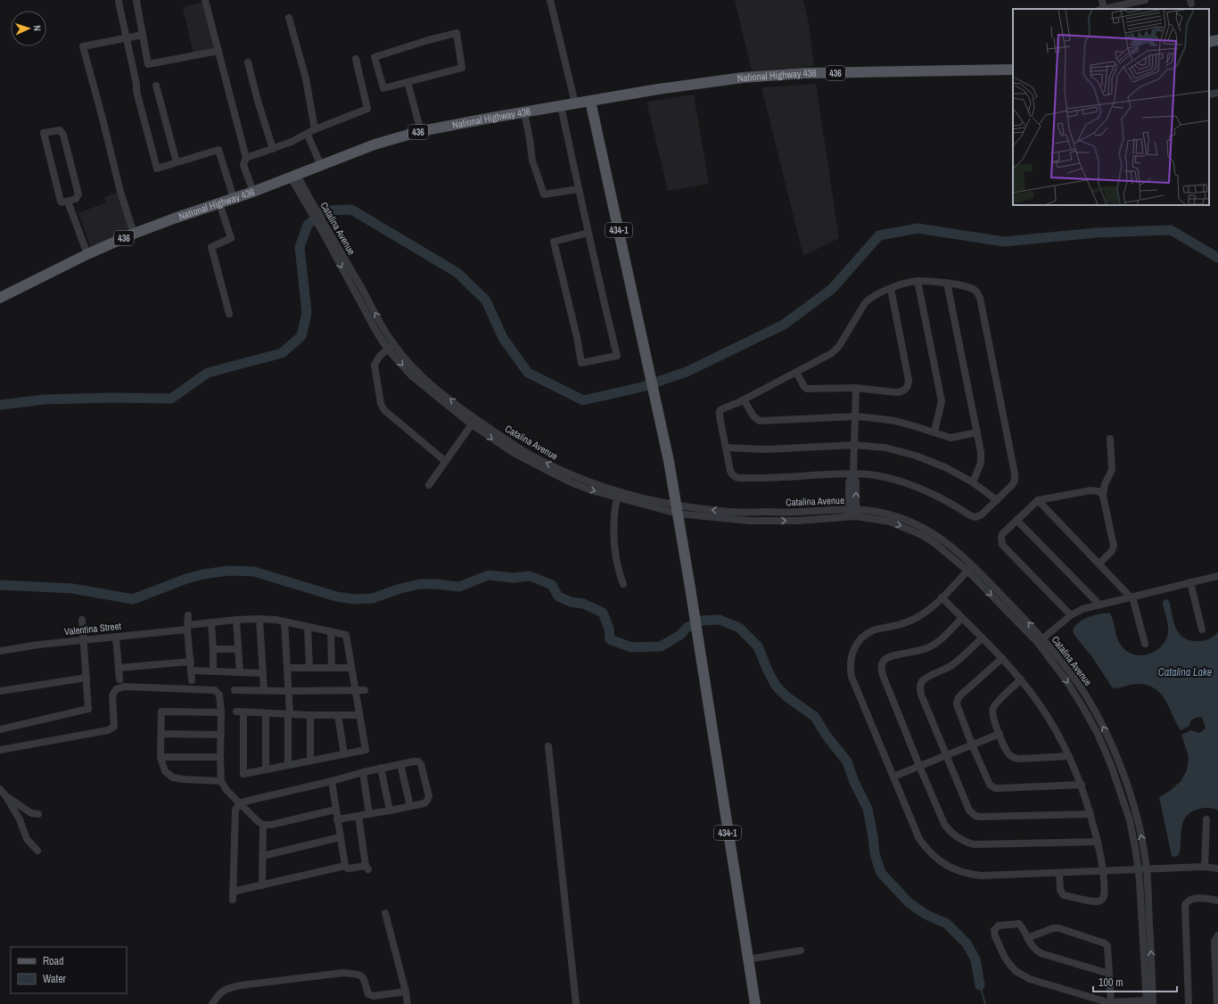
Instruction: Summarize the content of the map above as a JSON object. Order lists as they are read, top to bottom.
{
  "streets": {
    "main road": ["436", "National Highway 436", "434-1"],
    "street": ["Catalina Avenue", "Valentina Street"]
  },
  "crossings": [
    ["National Highway 436", "Catalina Avenue"],
    ["National Highway 436", "434-1"],
    ["Catalina Avenue", "434-1"]
  ],
  "water": ["Catalina Lake"],
  "legend": ["Road", "Water"],
  "scale_bar": "100 m",
  "north": "right"
}
